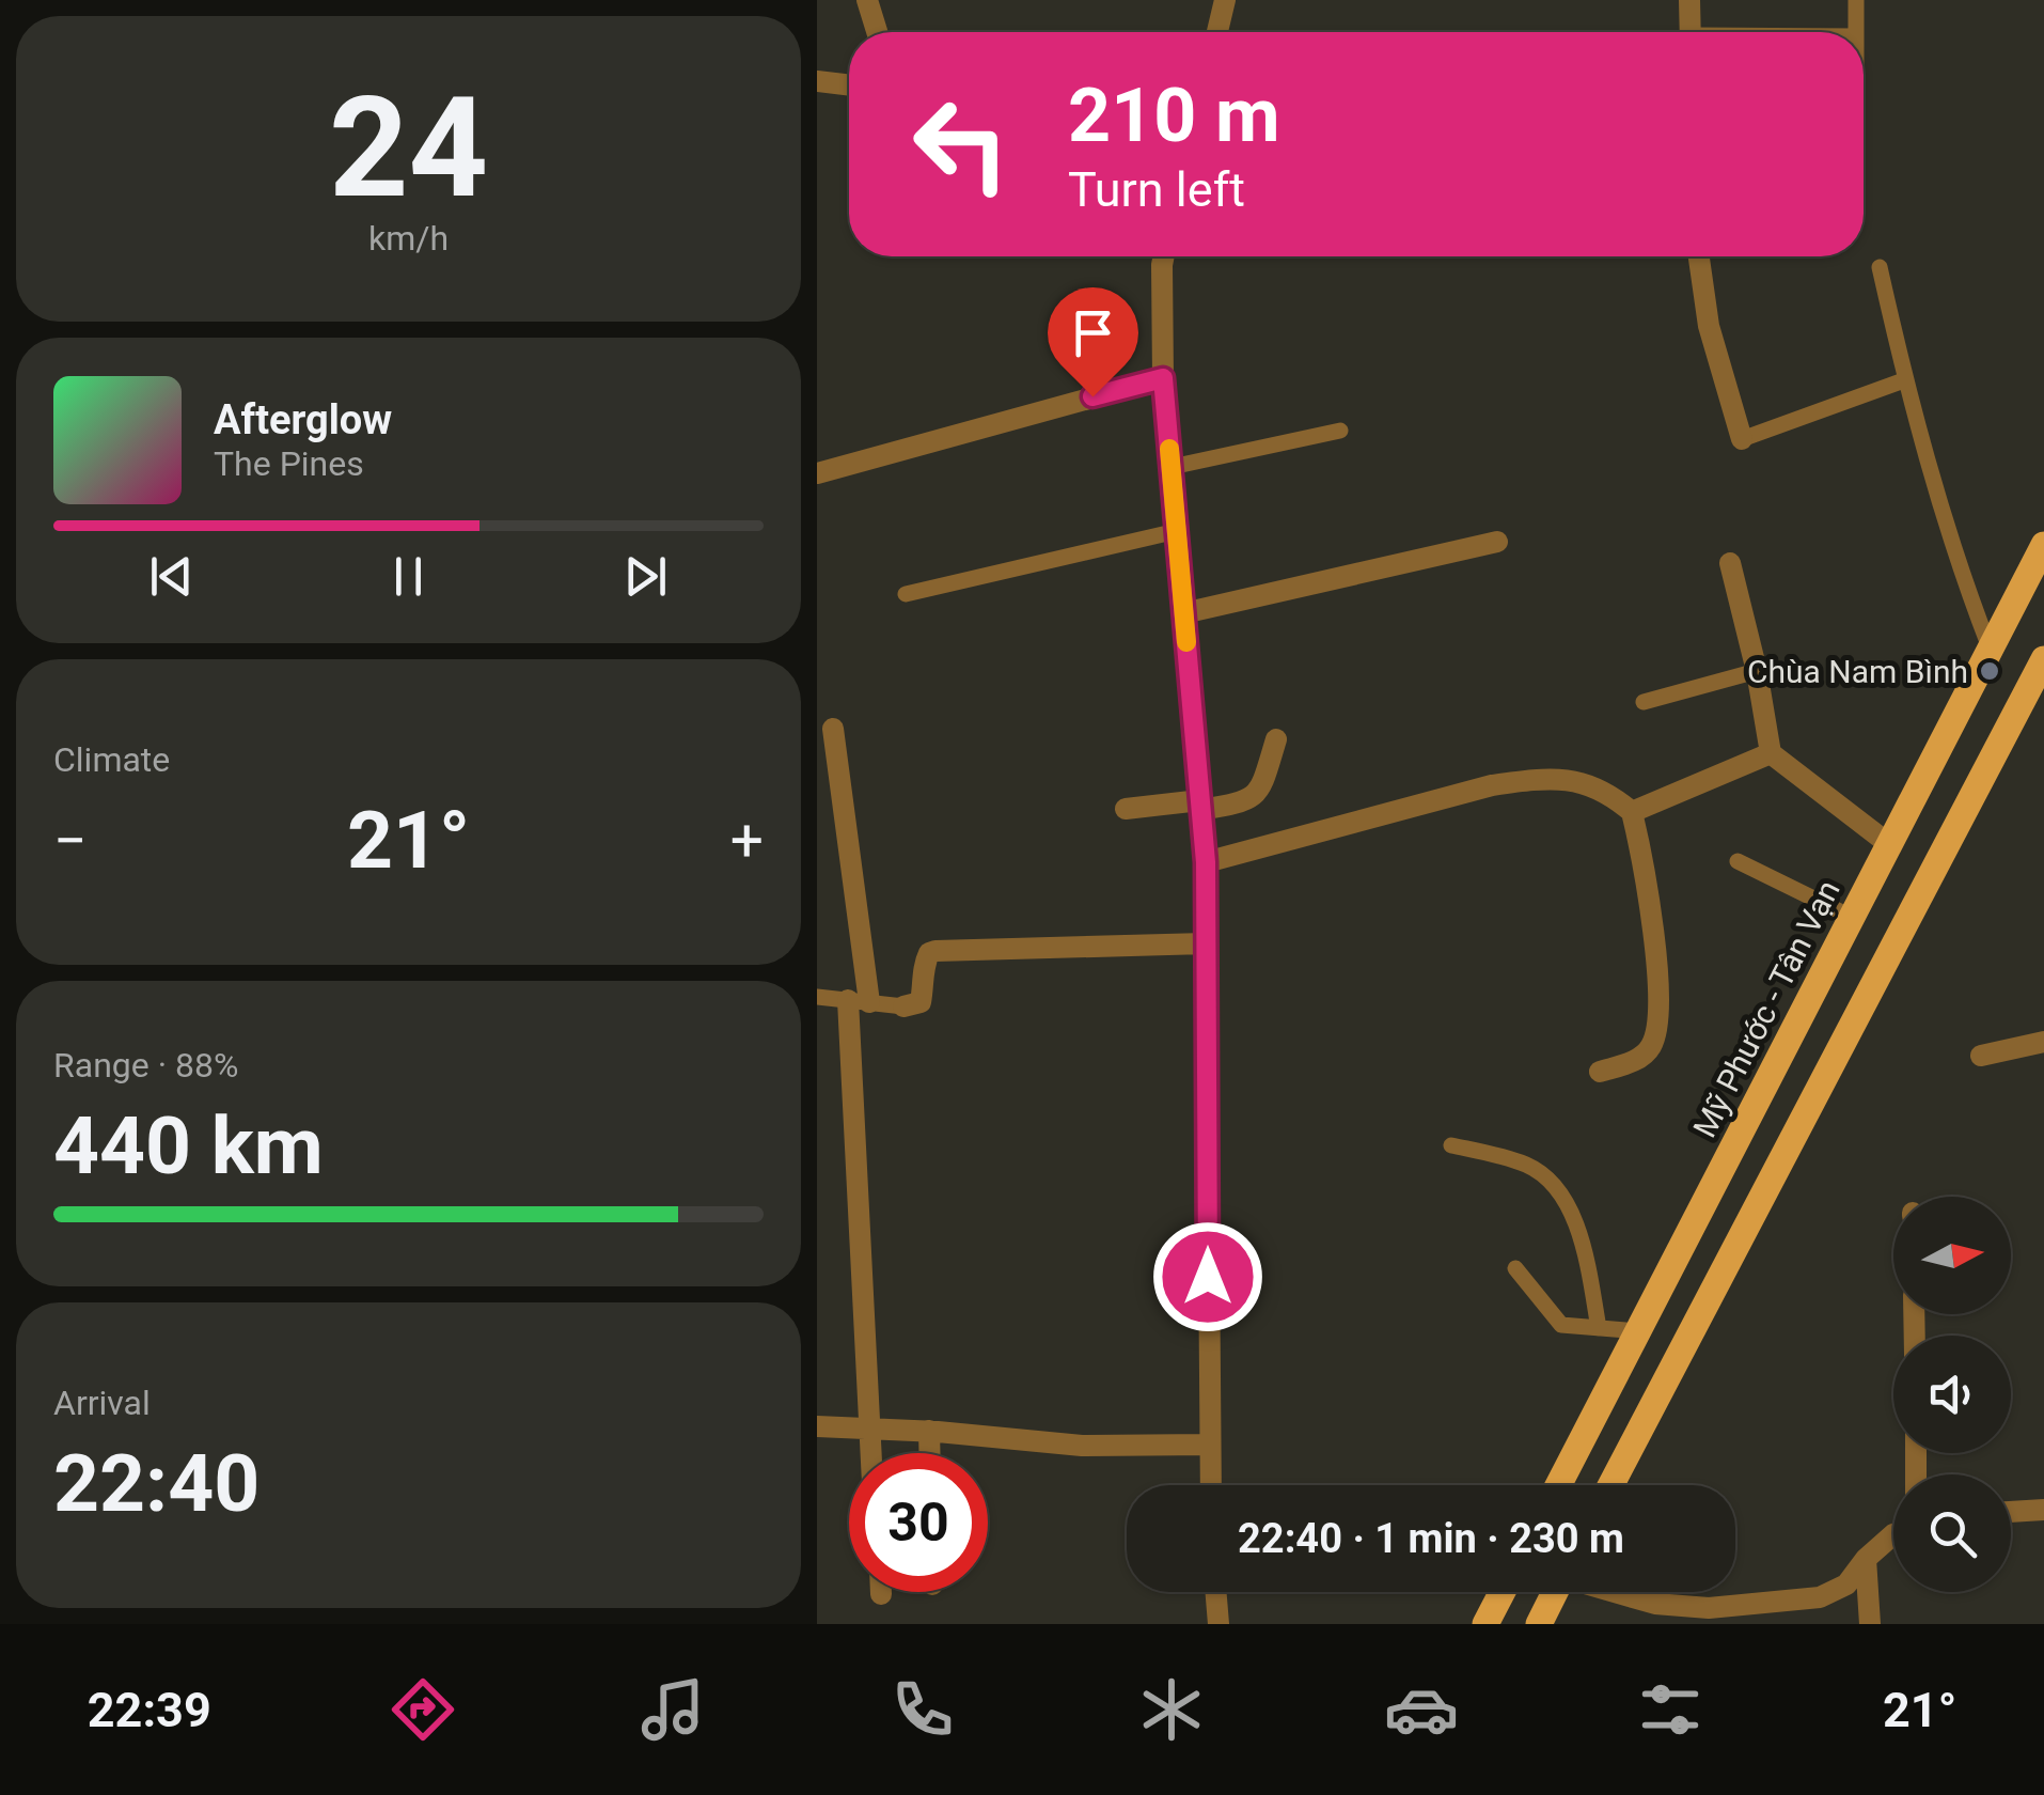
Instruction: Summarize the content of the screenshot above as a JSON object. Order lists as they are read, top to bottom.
{
  "streets": {
    "main road": ["Mỹ Phước - Tân Vạn"]
  },
  "places": ["Chùa Nam Bình"],
  "north": "right",
  "page": {
    "tile": [
      ["24", "km/h"],
      "Climate",
      ["Range · 88%", "440 km"],
      ["Arrival", "22:40"]
    ],
    "turn": ["210 m", "Turn left"],
    "song": ["Afterglow", "The Pines"],
    "heat": ["−", "21°", "+"],
    "limit": "30",
    "trip": "22:40 · 1 min · 230 m",
    "tabs": ["22:39", "21°"]
  }
}
